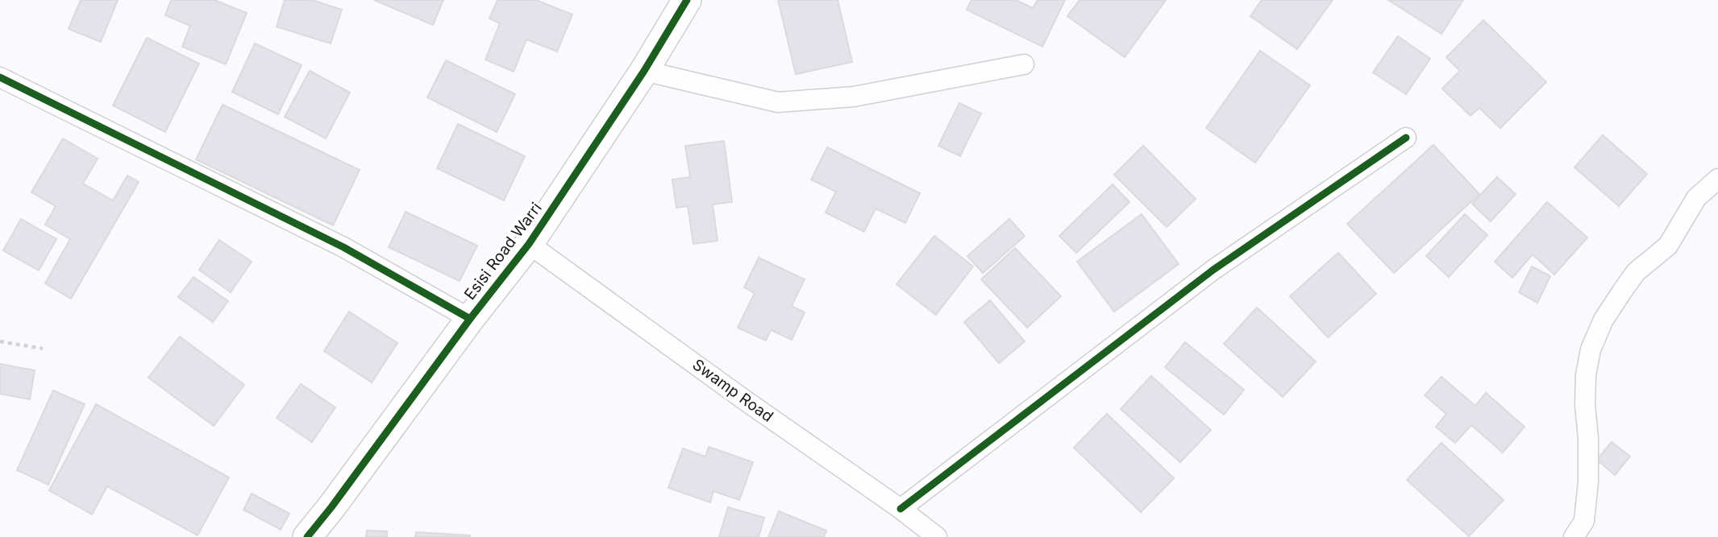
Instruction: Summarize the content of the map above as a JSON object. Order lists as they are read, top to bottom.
{
  "streets": {
    "street": ["Esisi Road Warri", "Swamp Road"]
  },
  "crossings": [
    ["Esisi Road Warri", "Swamp Road"]
  ]
}
